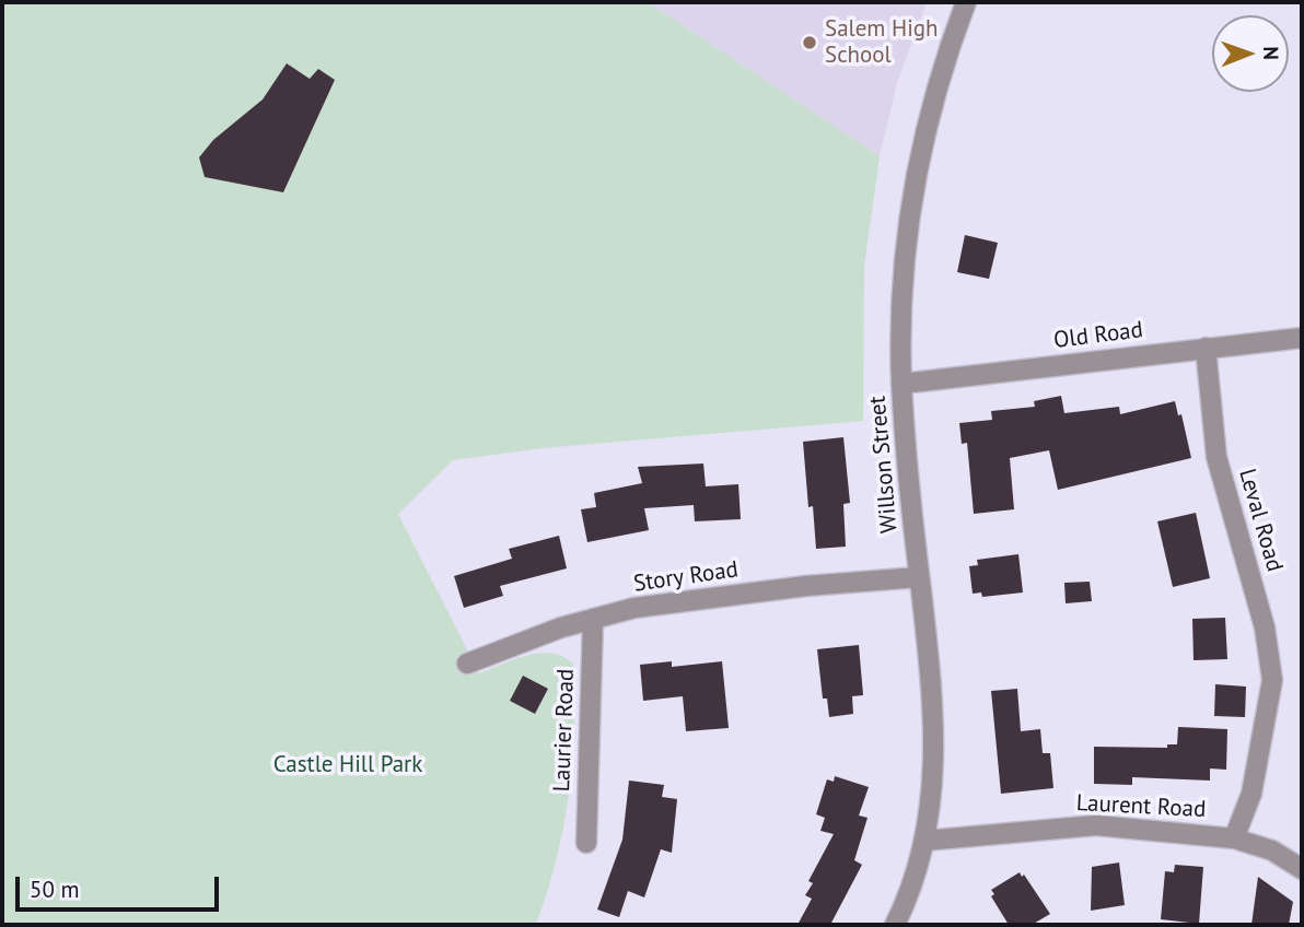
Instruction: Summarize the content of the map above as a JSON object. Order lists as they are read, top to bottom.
{
  "streets": {
    "street": [
      "Old Road",
      "Willson Street",
      "Leval Road",
      "Story Road",
      "Laurier Road",
      "Laurent Road"
    ]
  },
  "crossings": [
    ["Old Road", "Willson Street"],
    ["Old Road", "Leval Road"],
    ["Willson Street", "Story Road"],
    ["Willson Street", "Laurent Road"],
    ["Leval Road", "Laurent Road"],
    ["Story Road", "Laurier Road"]
  ],
  "parks": ["Castle Hill Park"],
  "places": ["Salem High School"],
  "scale_bar": "50 m",
  "north": "right"
}
